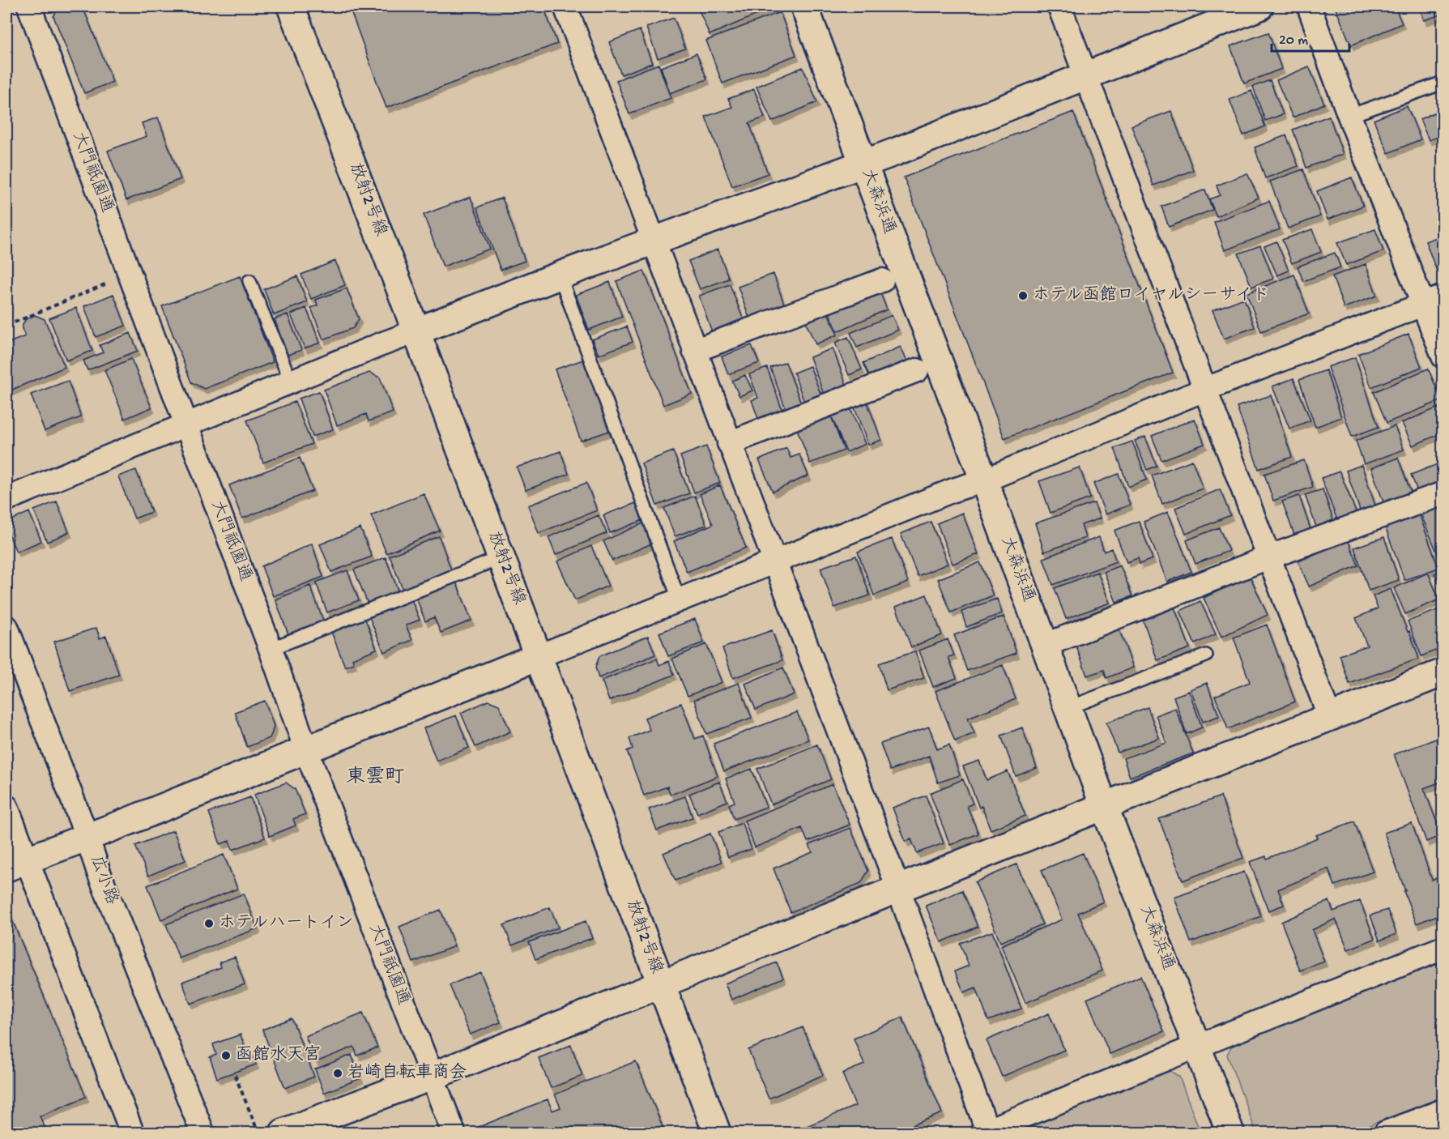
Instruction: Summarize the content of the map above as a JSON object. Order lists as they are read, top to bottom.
{
  "streets": {
    "street": [
      "大門祇園通",
      "放射2号線",
      "大森浜通",
      "広小路"
    ]
  },
  "districts": ["東雲町"],
  "places": [
    "ホテル函館ロイヤルシーサイド",
    "ホテルハートイン",
    "函館水天宮",
    "岩崎自転車商会"
  ],
  "scale_bar": "20 m"
}
